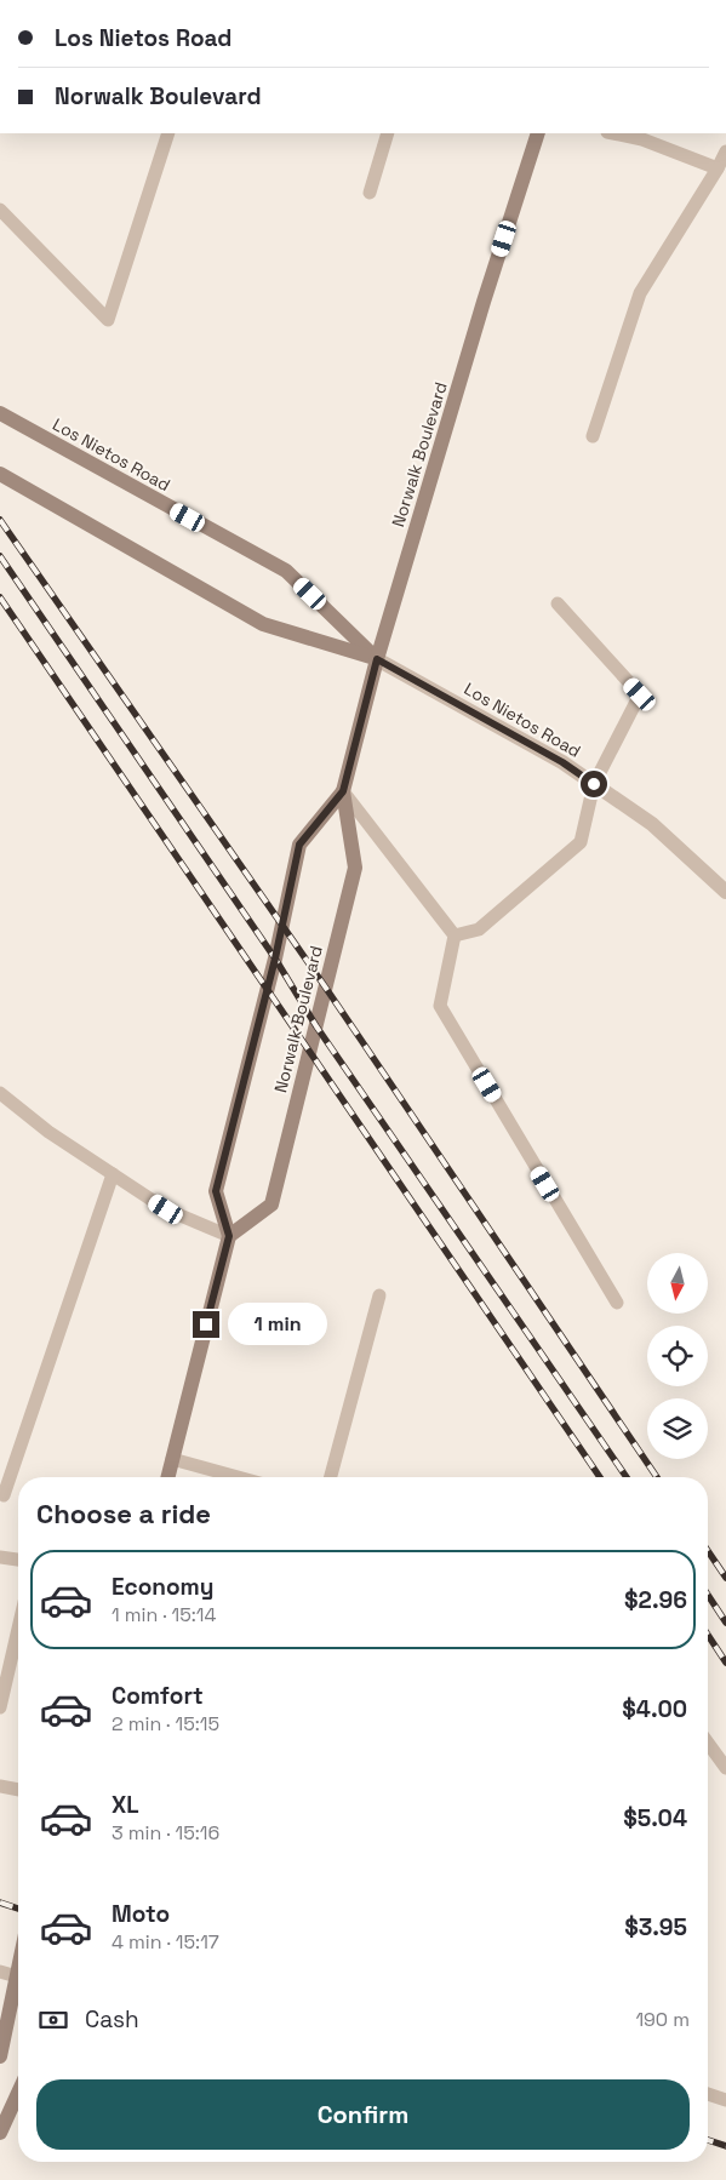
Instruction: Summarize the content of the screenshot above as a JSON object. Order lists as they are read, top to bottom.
{
  "streets": {
    "main road": ["Los Nietos Road", "Norwalk Boulevard"]
  },
  "crossings": [
    ["Los Nietos Road", "Norwalk Boulevard"]
  ],
  "north": "bottom",
  "page": {
    "banner": ["Los Nietos Road", "Norwalk Boulevard"],
    "bubble": "1 min",
    "heading": "Choose a ride",
    "list": [
      {
        "name": "Economy",
        "note": "1 min · 15:14",
        "value": "$2.96"
      },
      {
        "name": "Comfort",
        "note": "2 min · 15:15",
        "value": "$4.00"
      },
      {
        "name": "XL",
        "note": "3 min · 15:16",
        "value": "$5.04"
      },
      {
        "name": "Moto",
        "note": "4 min · 15:17",
        "value": "$3.95"
      }
    ],
    "pay": ["Cash", "190 m"],
    "buttons": "Confirm"
  }
}
